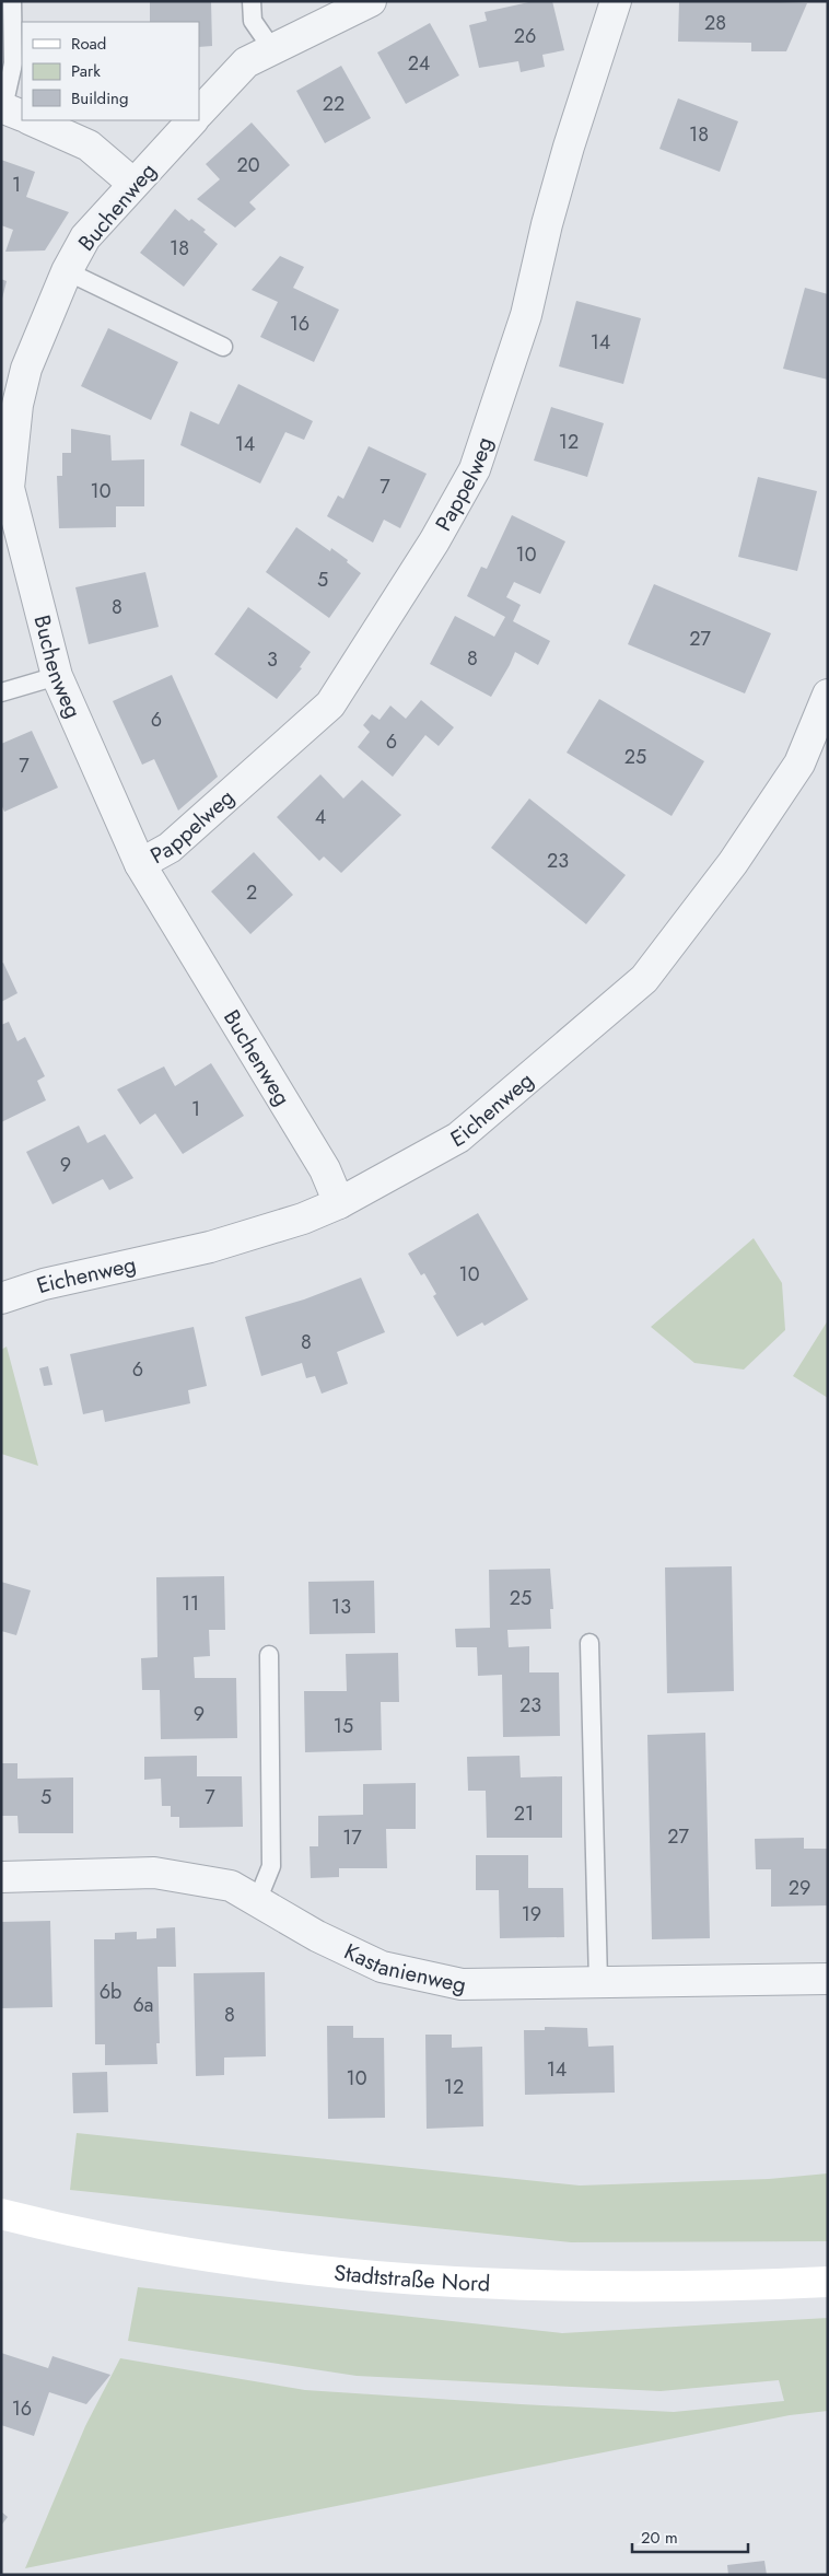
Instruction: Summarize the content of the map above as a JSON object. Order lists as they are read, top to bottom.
{
  "streets": {
    "main road": ["Stadtstraße Nord"],
    "street": [
      "Buchenweg",
      "Pappelweg",
      "Eichenweg",
      "Kastanienweg"
    ]
  },
  "crossings": [
    ["Buchenweg", "Pappelweg"],
    ["Buchenweg", "Eichenweg"]
  ],
  "house_numbers": [
    "28",
    "26",
    "24",
    "22",
    "18",
    "20",
    "1",
    "18",
    "16",
    "14",
    "12",
    "14",
    "7",
    "10",
    "10",
    "5",
    "8",
    "27",
    "8",
    "3",
    "6",
    "6",
    "25",
    "7",
    "4",
    "23",
    "2",
    "1",
    "9",
    "10",
    "8",
    "6",
    "25",
    "11",
    "13",
    "23",
    "9",
    "15",
    "5",
    "7",
    "21",
    "27",
    "17",
    "29",
    "19",
    "6b",
    "6a",
    "8",
    "14",
    "10",
    "12",
    "16"
  ],
  "legend": ["Road", "Park", "Building"],
  "scale_bar": "20 m"
}
